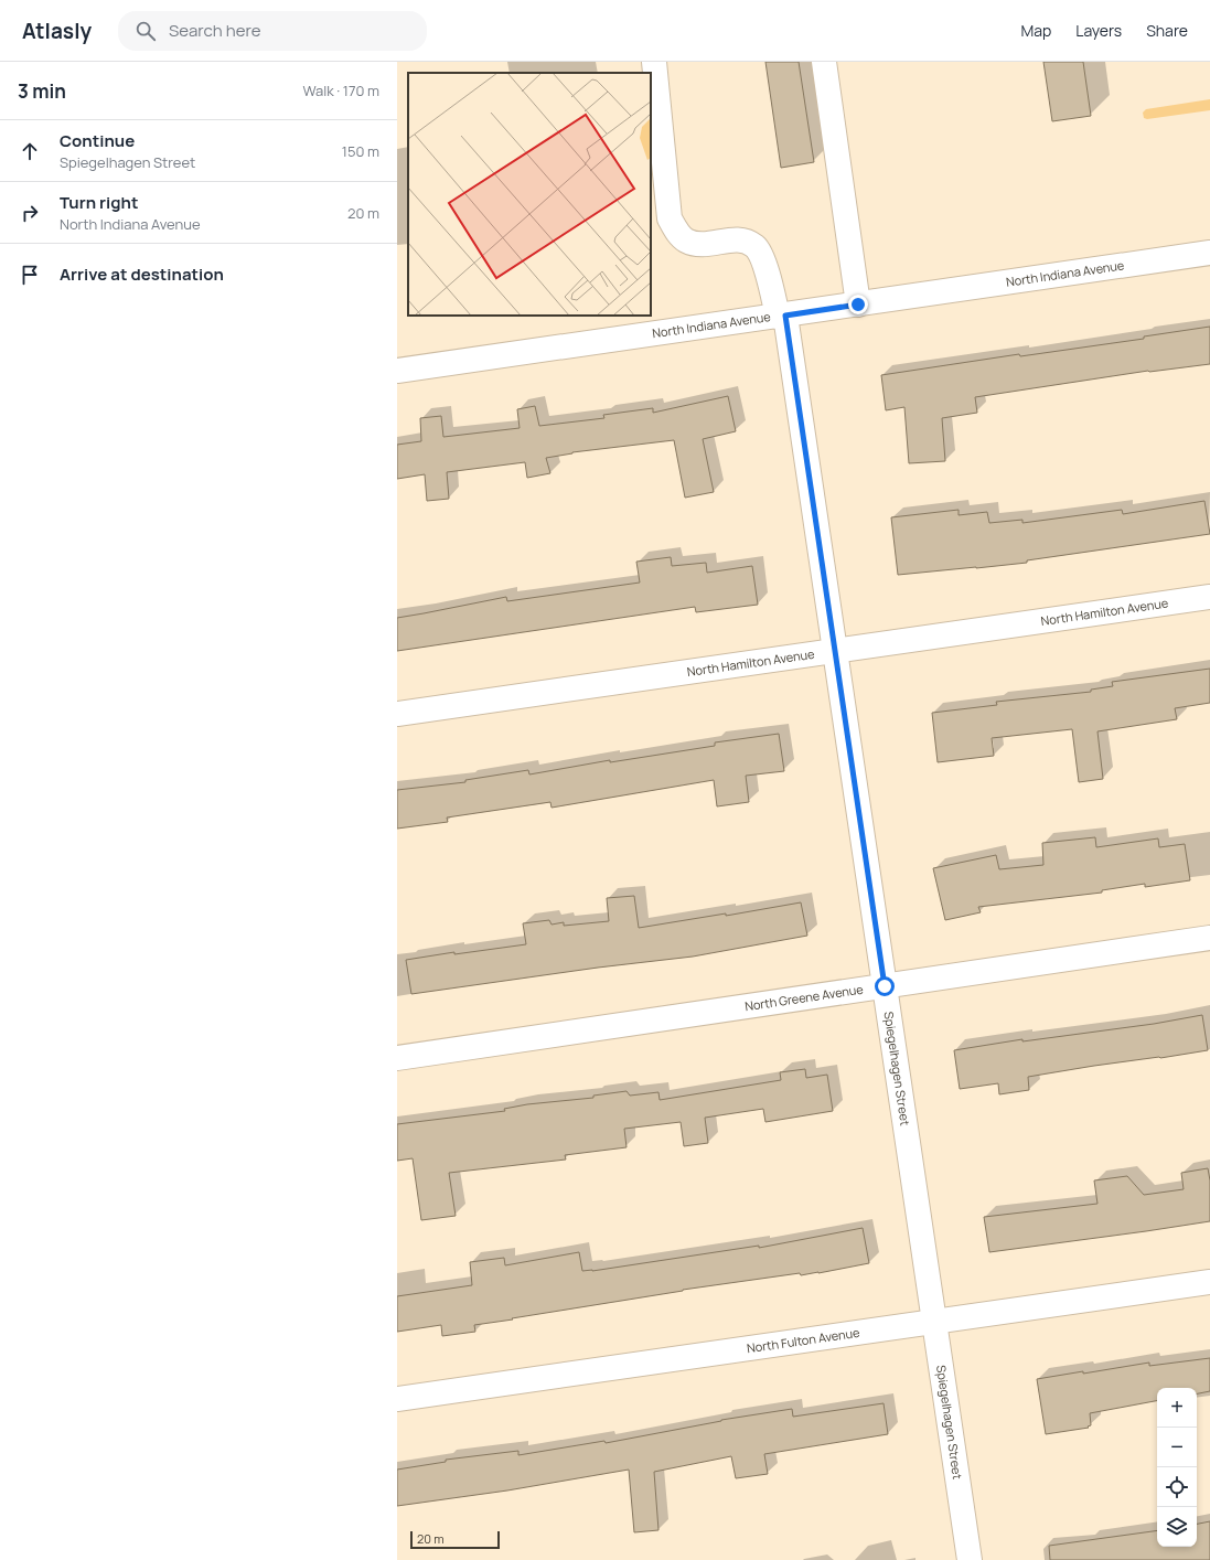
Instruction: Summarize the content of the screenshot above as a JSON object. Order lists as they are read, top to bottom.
{
  "streets": {
    "street": [
      "North Indiana Avenue",
      "North Hamilton Avenue",
      "North Greene Avenue",
      "Spiegelhagen Street",
      "North Fulton Avenue"
    ]
  },
  "crossings": [
    ["North Indiana Avenue", "Spiegelhagen Street"],
    ["North Hamilton Avenue", "Spiegelhagen Street"],
    ["North Greene Avenue", "Spiegelhagen Street"],
    ["Spiegelhagen Street", "North Fulton Avenue"]
  ],
  "scale_bar": "20 m",
  "page": {
    "header": "Atlasly",
    "search": "Search here",
    "nav": ["Map", "Layers", "Share"],
    "heading": ["3 min", "Walk · 170 m"],
    "list": [
      ["Continue", "Spiegelhagen Street", "150 m"],
      ["Turn right", "North Indiana Avenue", "20 m"],
      "Arrive at destination"
    ],
    "map_buttons": ["+", "−"],
    "scale": "20 m"
  }
}
